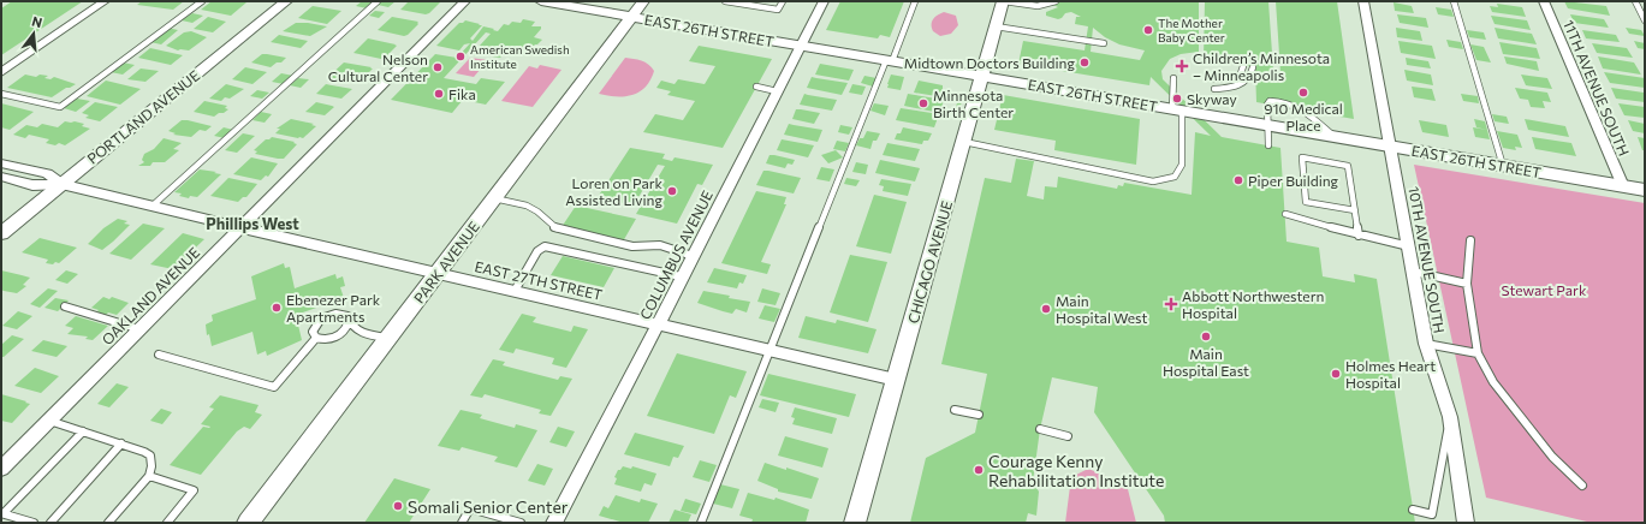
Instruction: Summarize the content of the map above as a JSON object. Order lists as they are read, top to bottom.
{
  "streets": {
    "street": [
      "EAST 26TH STREET",
      "11TH AVENUE SOUTH",
      "PORTLAND AVENUE",
      "COLUMBUS AVENUE",
      "10TH AVENUE SOUTH",
      "PARK AVENUE",
      "CHICAGO AVENUE",
      "EAST 27TH STREET",
      "OAKLAND AVENUE"
    ]
  },
  "crossings": [
    ["EAST 26TH STREET", "11TH AVENUE SOUTH"],
    ["EAST 26TH STREET", "COLUMBUS AVENUE"],
    ["EAST 26TH STREET", "10TH AVENUE SOUTH"],
    ["EAST 26TH STREET", "PARK AVENUE"],
    ["EAST 26TH STREET", "CHICAGO AVENUE"],
    ["PORTLAND AVENUE", "EAST 27TH STREET"],
    ["COLUMBUS AVENUE", "EAST 27TH STREET"],
    ["PARK AVENUE", "EAST 27TH STREET"],
    ["CHICAGO AVENUE", "EAST 27TH STREET"],
    ["EAST 27TH STREET", "OAKLAND AVENUE"]
  ],
  "districts": ["Phillips West"],
  "parks": ["Stewart Park"],
  "places": {
    "other": [
      "The Mother Baby Center",
      "American Swedish Institute",
      "Midtown Doctors Building",
      "Nelson Cultural Center",
      "910 Medical Place",
      "Fika",
      "Skyway",
      "Minnesota Birth Center",
      "Piper Building",
      "Loren on Park Assisted Living",
      "Ebenezer Park Apartments",
      "Main Hospital West",
      "Main Hospital East",
      "Holmes Heart Hospital",
      "Courage Kenny Rehabilitation Institute",
      "Somali Senior Center"
    ],
    "health": ["Children’s Minnesota – Minneapolis", "Abbott Northwestern Hospital"]
  },
  "north": "top"
}
